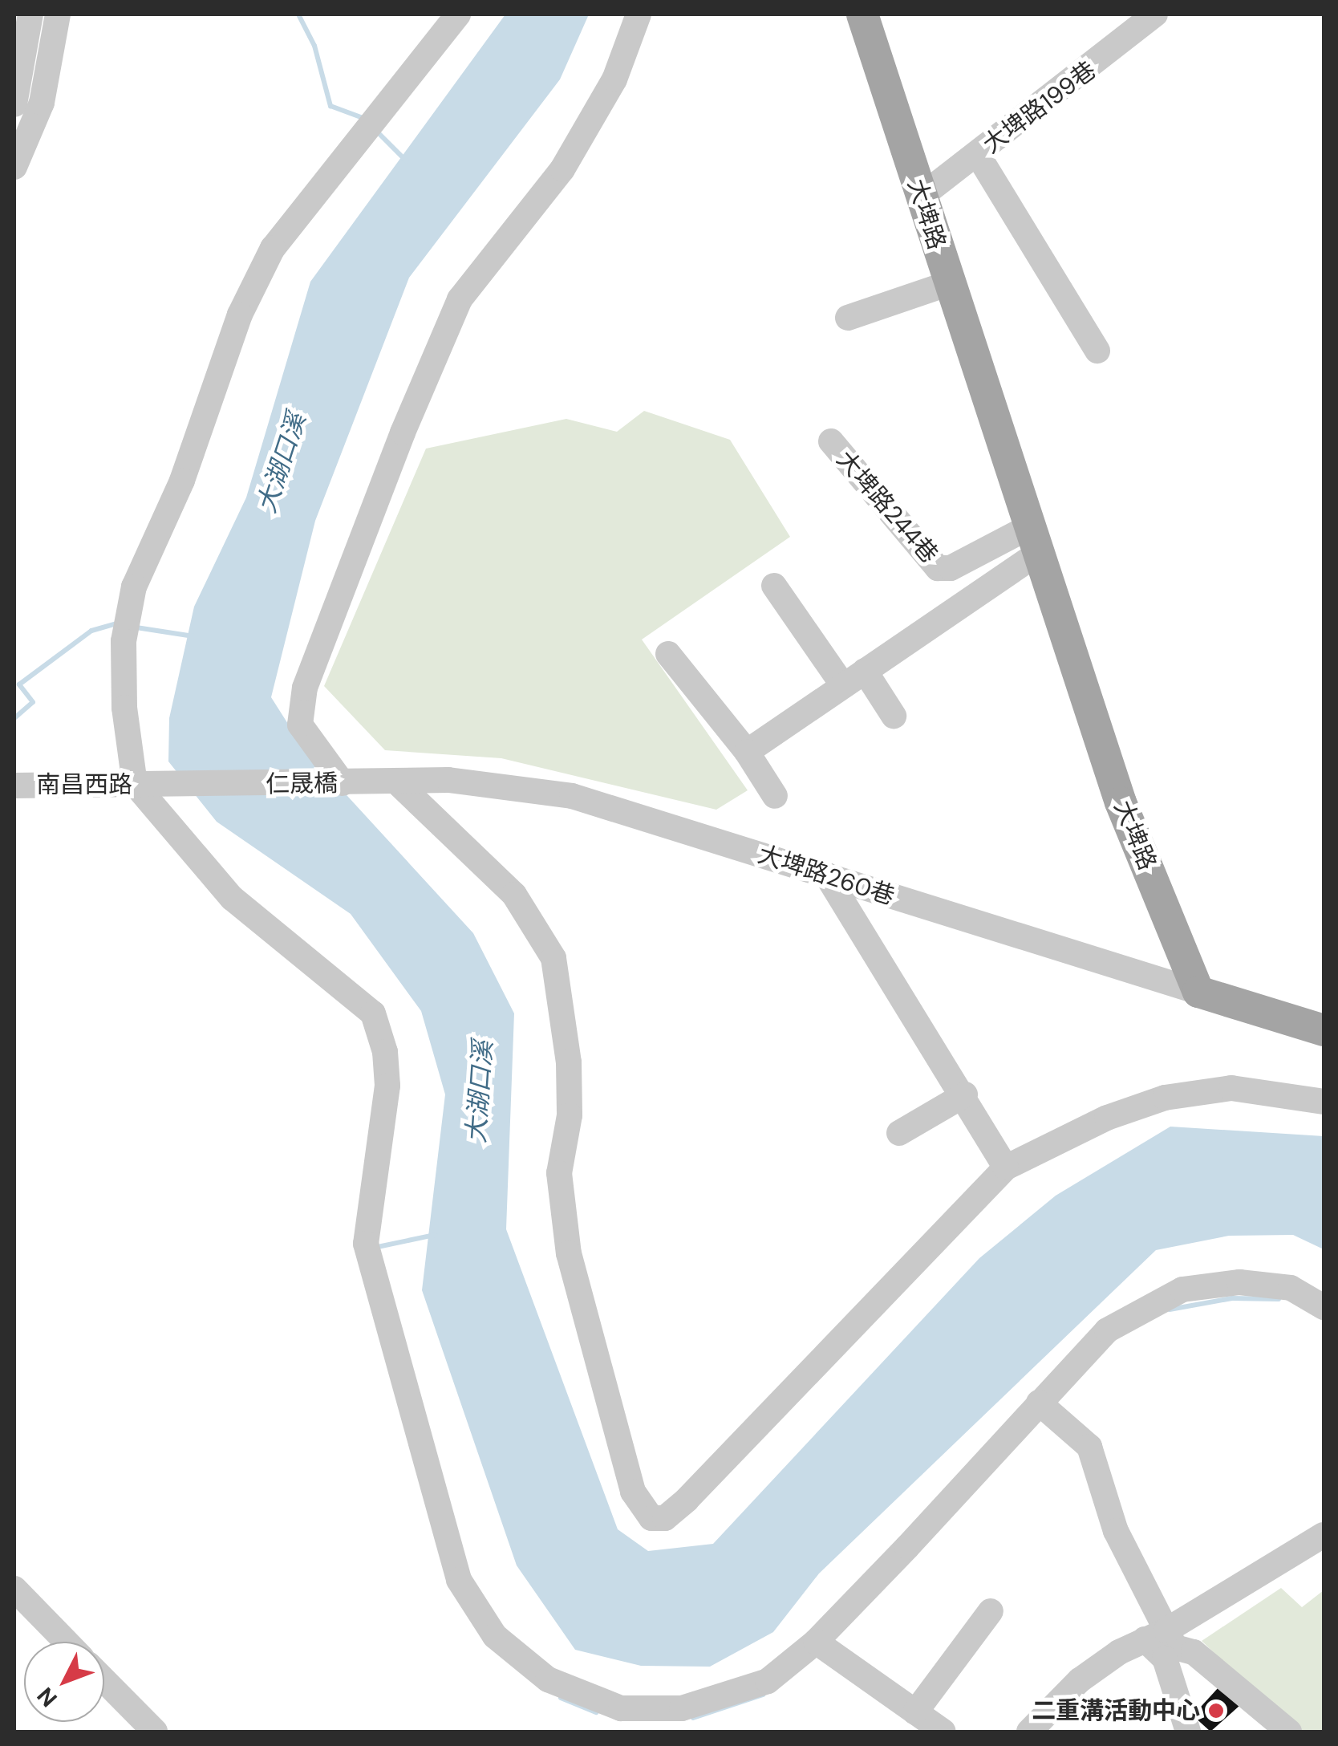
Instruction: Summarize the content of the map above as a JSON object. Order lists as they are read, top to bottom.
{
  "streets": {
    "main road": ["大埤路"],
    "street": [
      "大埤路199巷",
      "大埤路244巷",
      "仁晟橋",
      "南昌西路",
      "大埤路260巷"
    ]
  },
  "crossings": [
    ["大埤路199巷", "大埤路"],
    ["大埤路", "大埤路244巷"],
    ["大埤路", "大埤路260巷"],
    ["仁晟橋", "南昌西路"],
    ["仁晟橋", "大埤路260巷"]
  ],
  "water": ["大湖口溪"],
  "places": ["二重溝活動中心"],
  "north": "bottom left"
}
